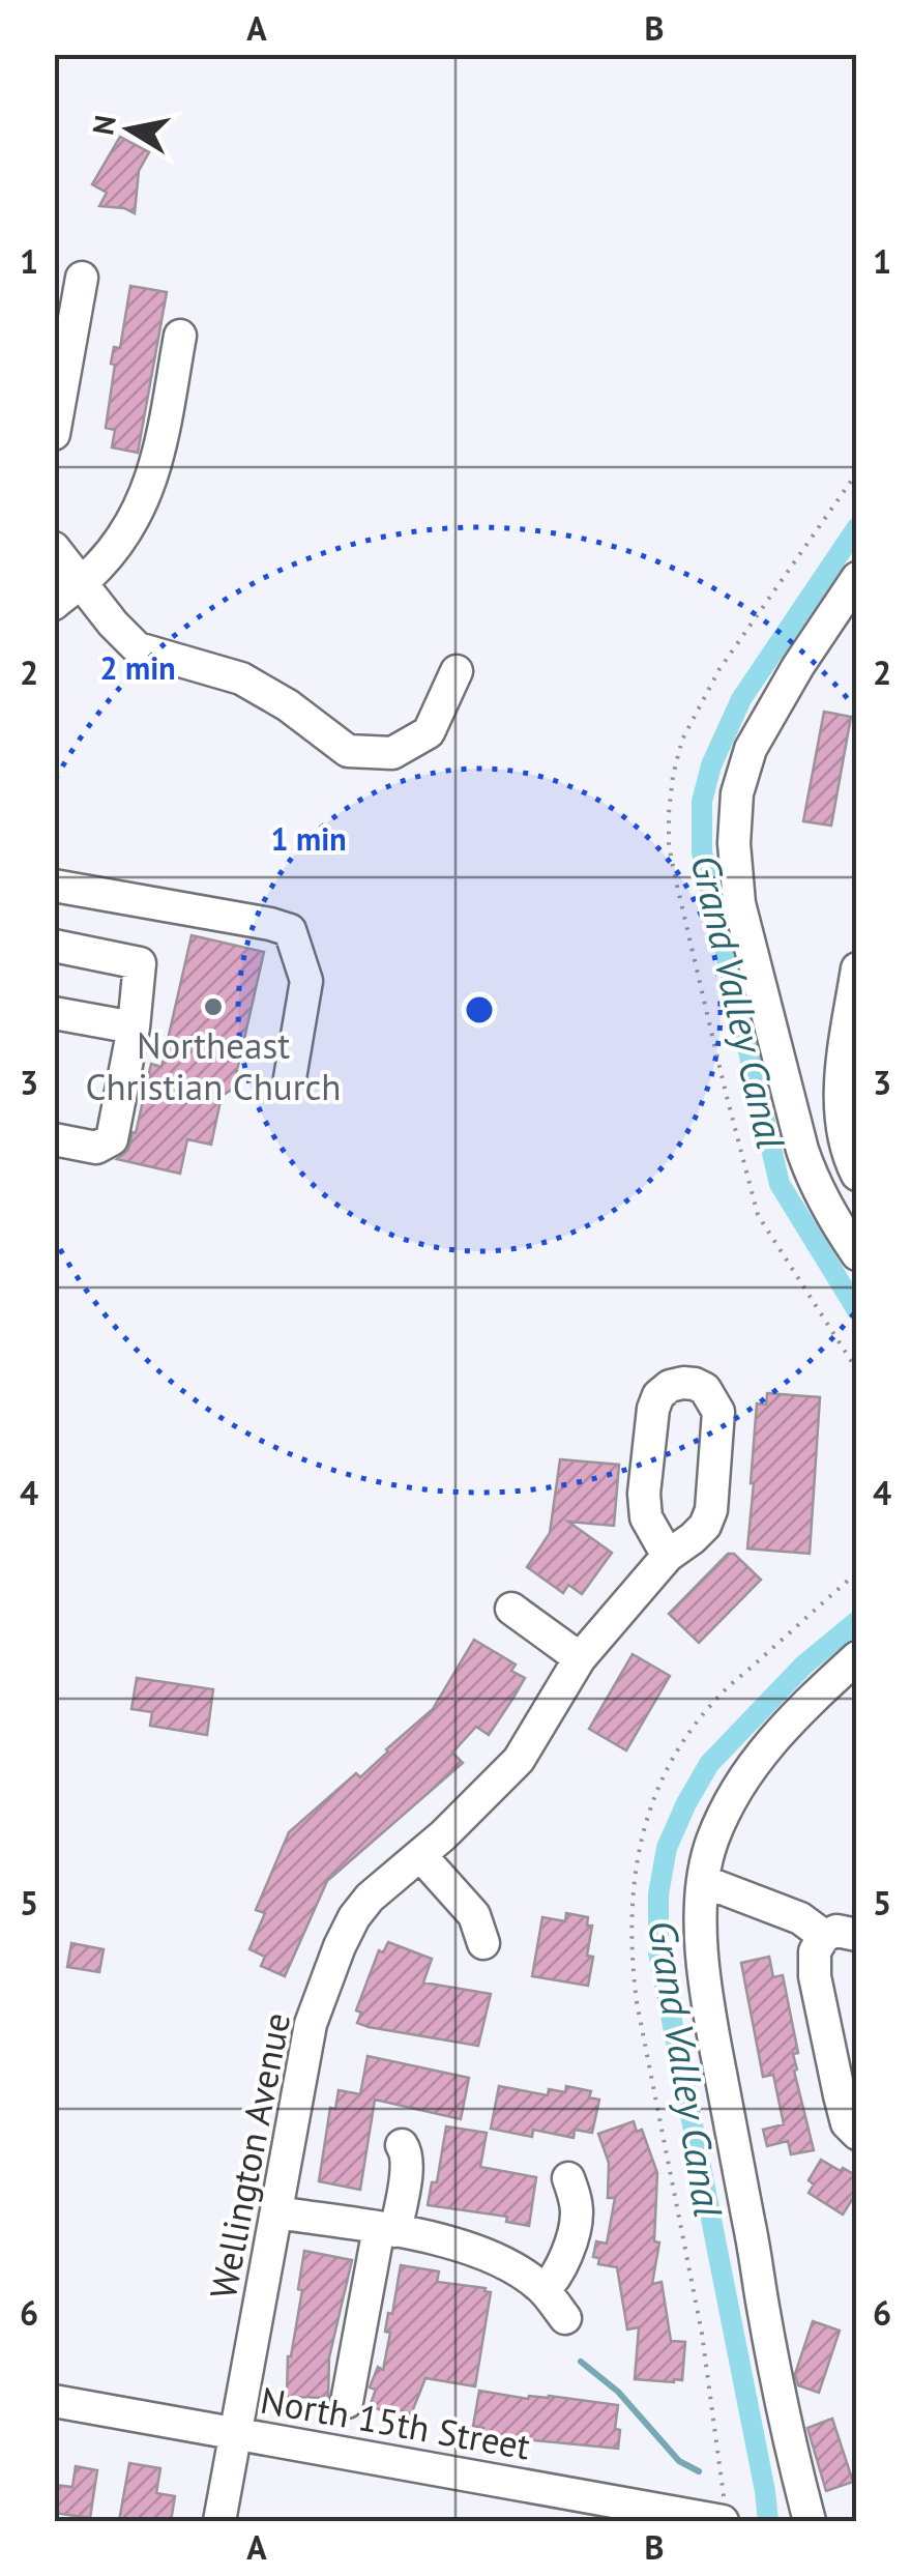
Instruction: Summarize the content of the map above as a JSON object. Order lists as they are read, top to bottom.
{
  "streets": {
    "street": ["Wellington Avenue", "North 15th Street"]
  },
  "crossings": [
    ["Wellington Avenue", "North 15th Street"]
  ],
  "water": ["Grand Valley Canal"],
  "places": ["Northeast Christian Church"],
  "north": "left",
  "grid": {
    "columns": ["A", "B"],
    "rows": [
      "1",
      "2",
      "3",
      "4",
      "5",
      "6"
    ]
  },
  "rings": ["2 min", "1 min"]
}
